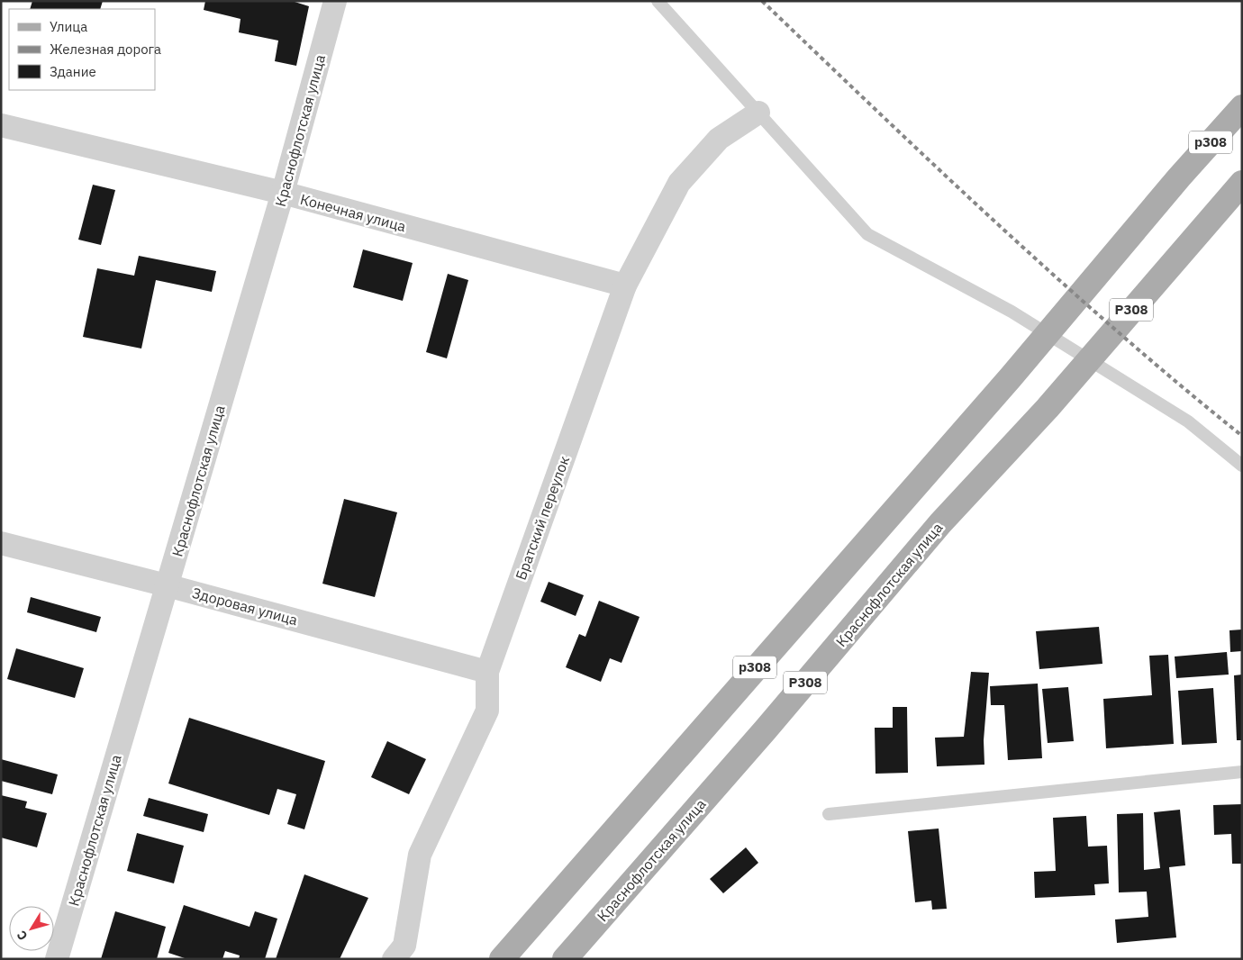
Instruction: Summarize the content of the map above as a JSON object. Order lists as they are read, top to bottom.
{
  "streets": {
    "main road": ["Краснофлотская улица", "p308", "P308"],
    "street": ["Конечная улица", "Братский переулок", "Здоровая улица"]
  },
  "crossings": [
    ["Краснофлотская улица", "Конечная улица"],
    ["Краснофлотская улица", "Здоровая улица"],
    ["Конечная улица", "Братский переулок"],
    ["Братский переулок", "Здоровая улица"]
  ],
  "legend": ["Улица", "Железная дорога", "Здание"],
  "north": "bottom left"
}
